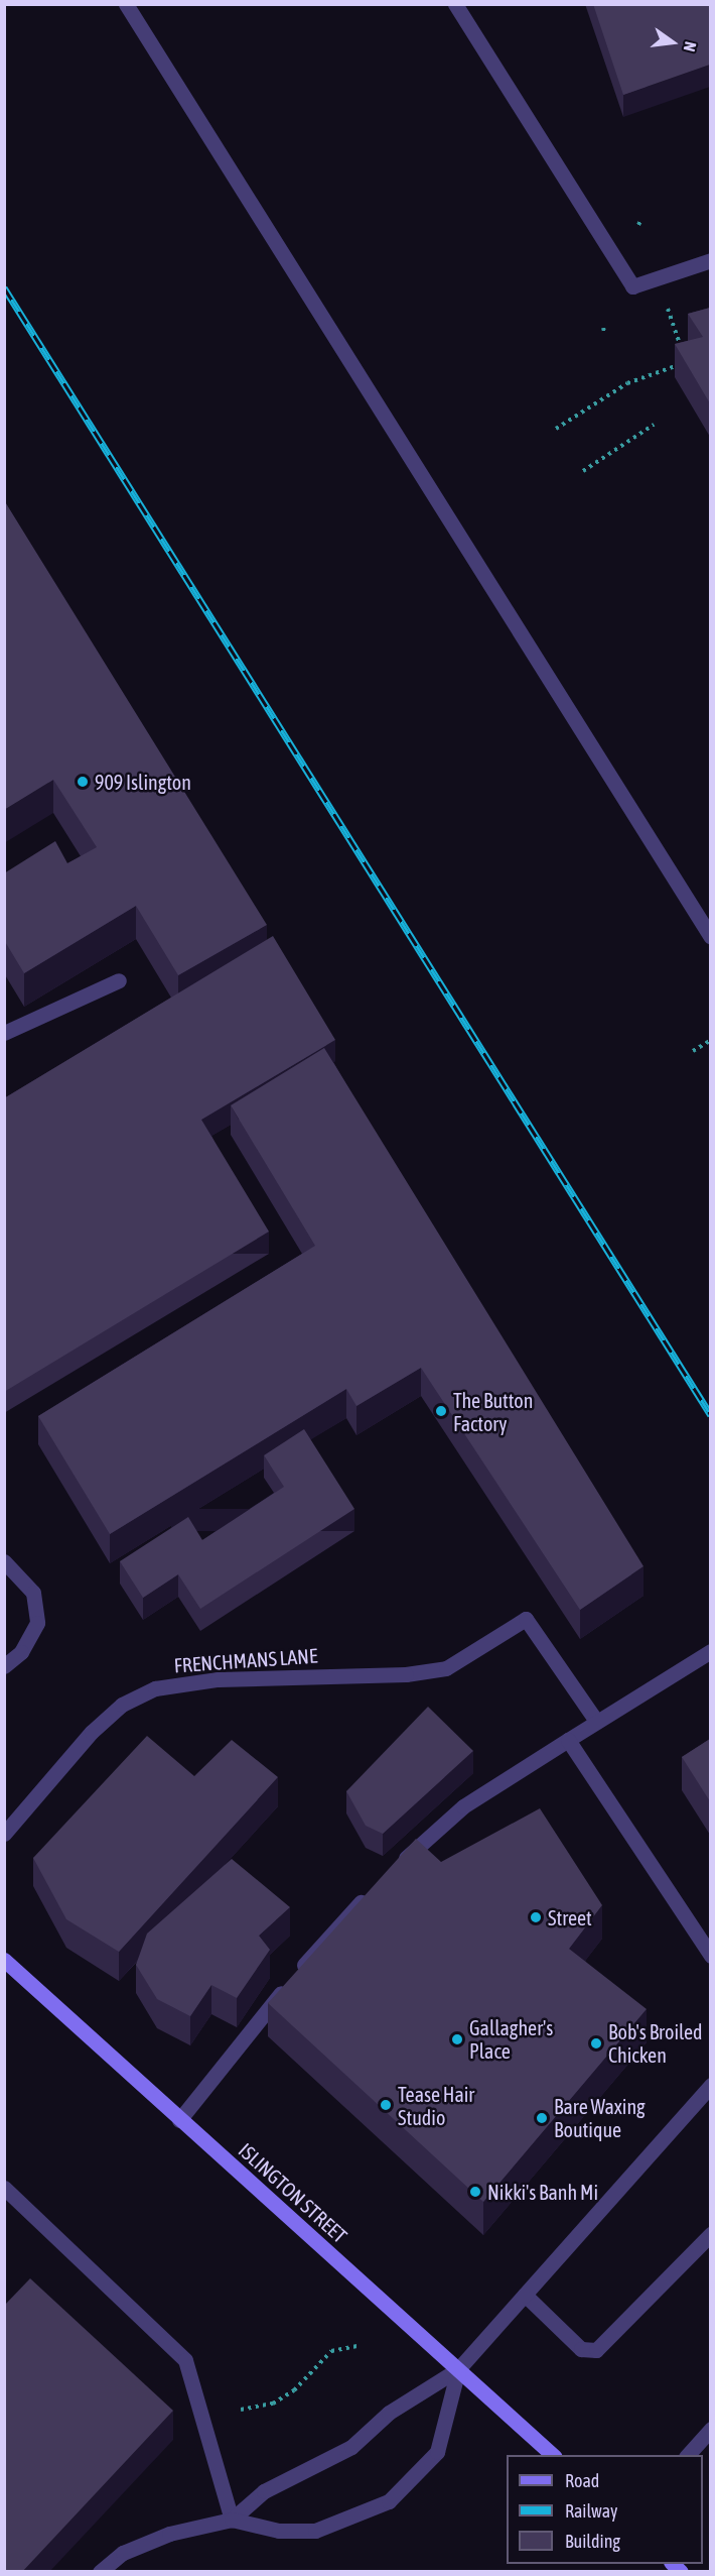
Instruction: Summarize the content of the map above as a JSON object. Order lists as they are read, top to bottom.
{
  "streets": {
    "street": ["FRENCHMANS LANE", "ISLINGTON STREET"]
  },
  "places": [
    "909 Islington",
    "The Button Factory",
    "Street",
    "Gallagher's Place",
    "Bob's Broiled Chicken",
    "Tease Hair Studio",
    "Bare Waxing Boutique",
    "Nikki's Banh Mi"
  ],
  "legend": ["Road", "Railway", "Building"],
  "north": "right"
}
